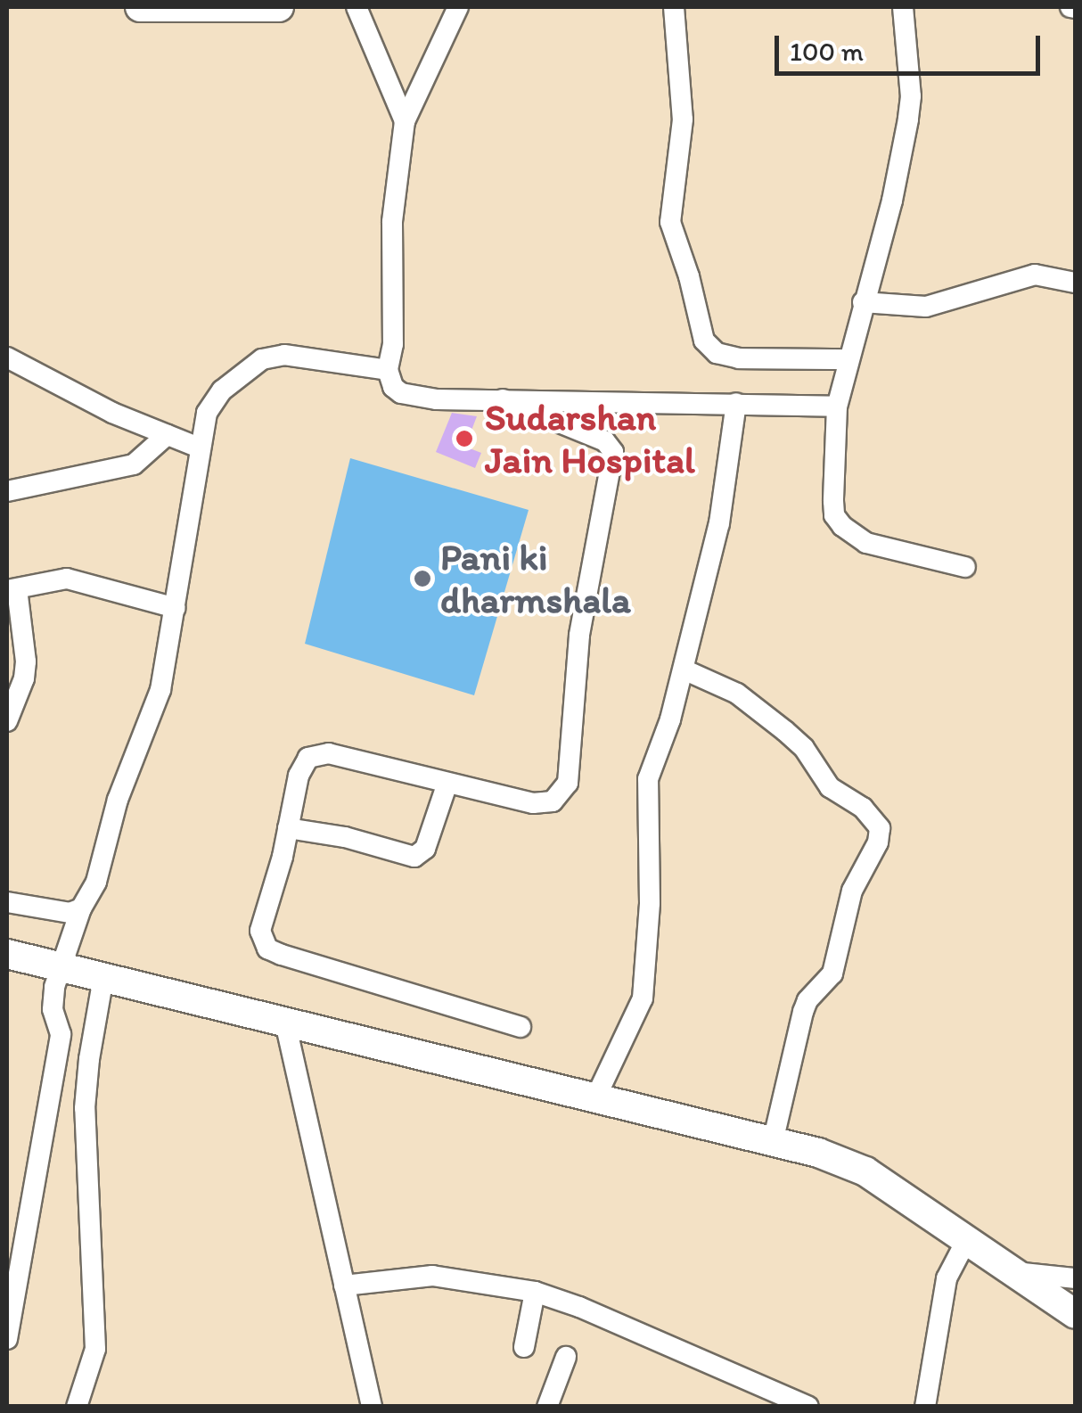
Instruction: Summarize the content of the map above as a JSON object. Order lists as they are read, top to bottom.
{
  "places": ["Sudarshan Jain Hospital", "Pani ki dharmshala"],
  "scale_bar": "100 m"
}
